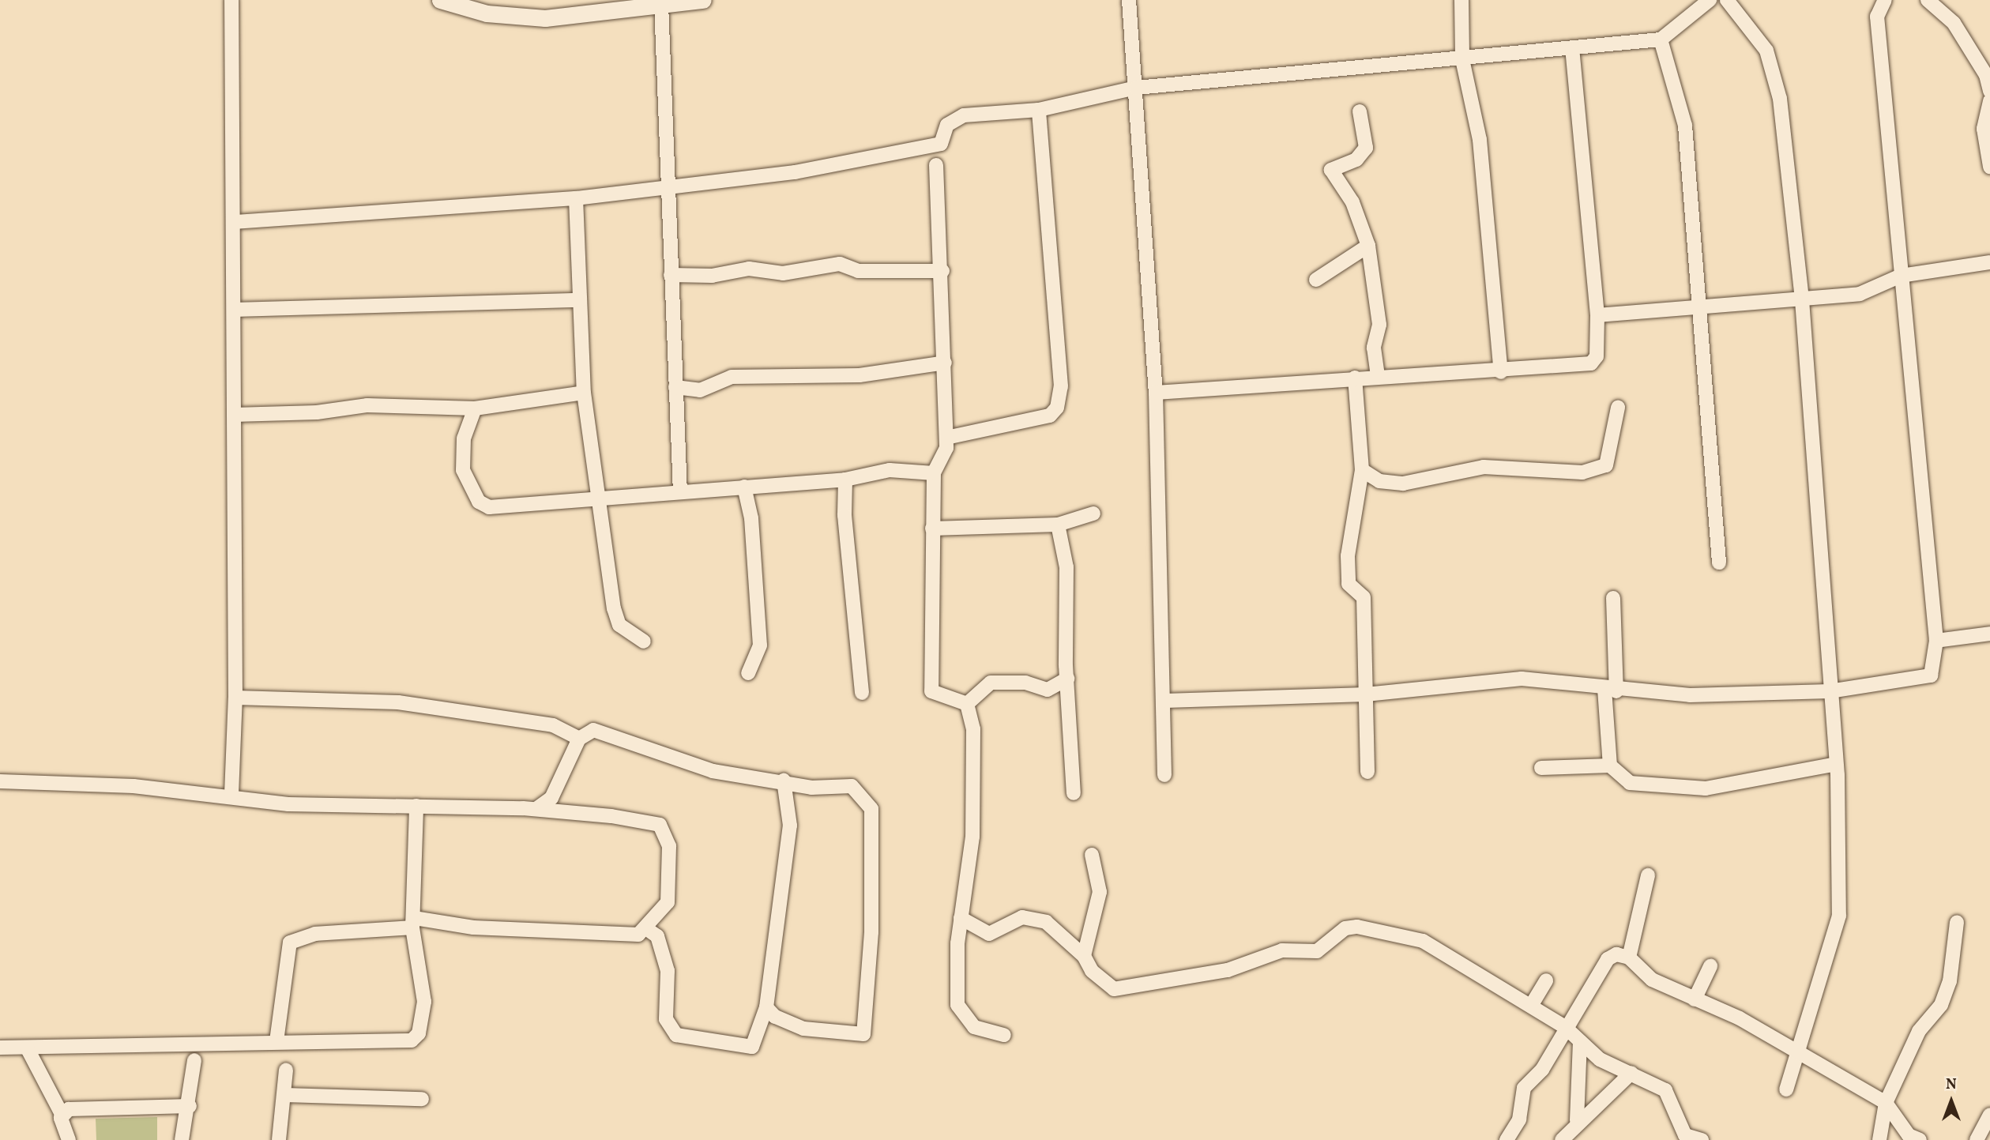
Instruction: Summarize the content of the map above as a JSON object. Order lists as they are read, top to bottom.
{
  "north": "top"
}
